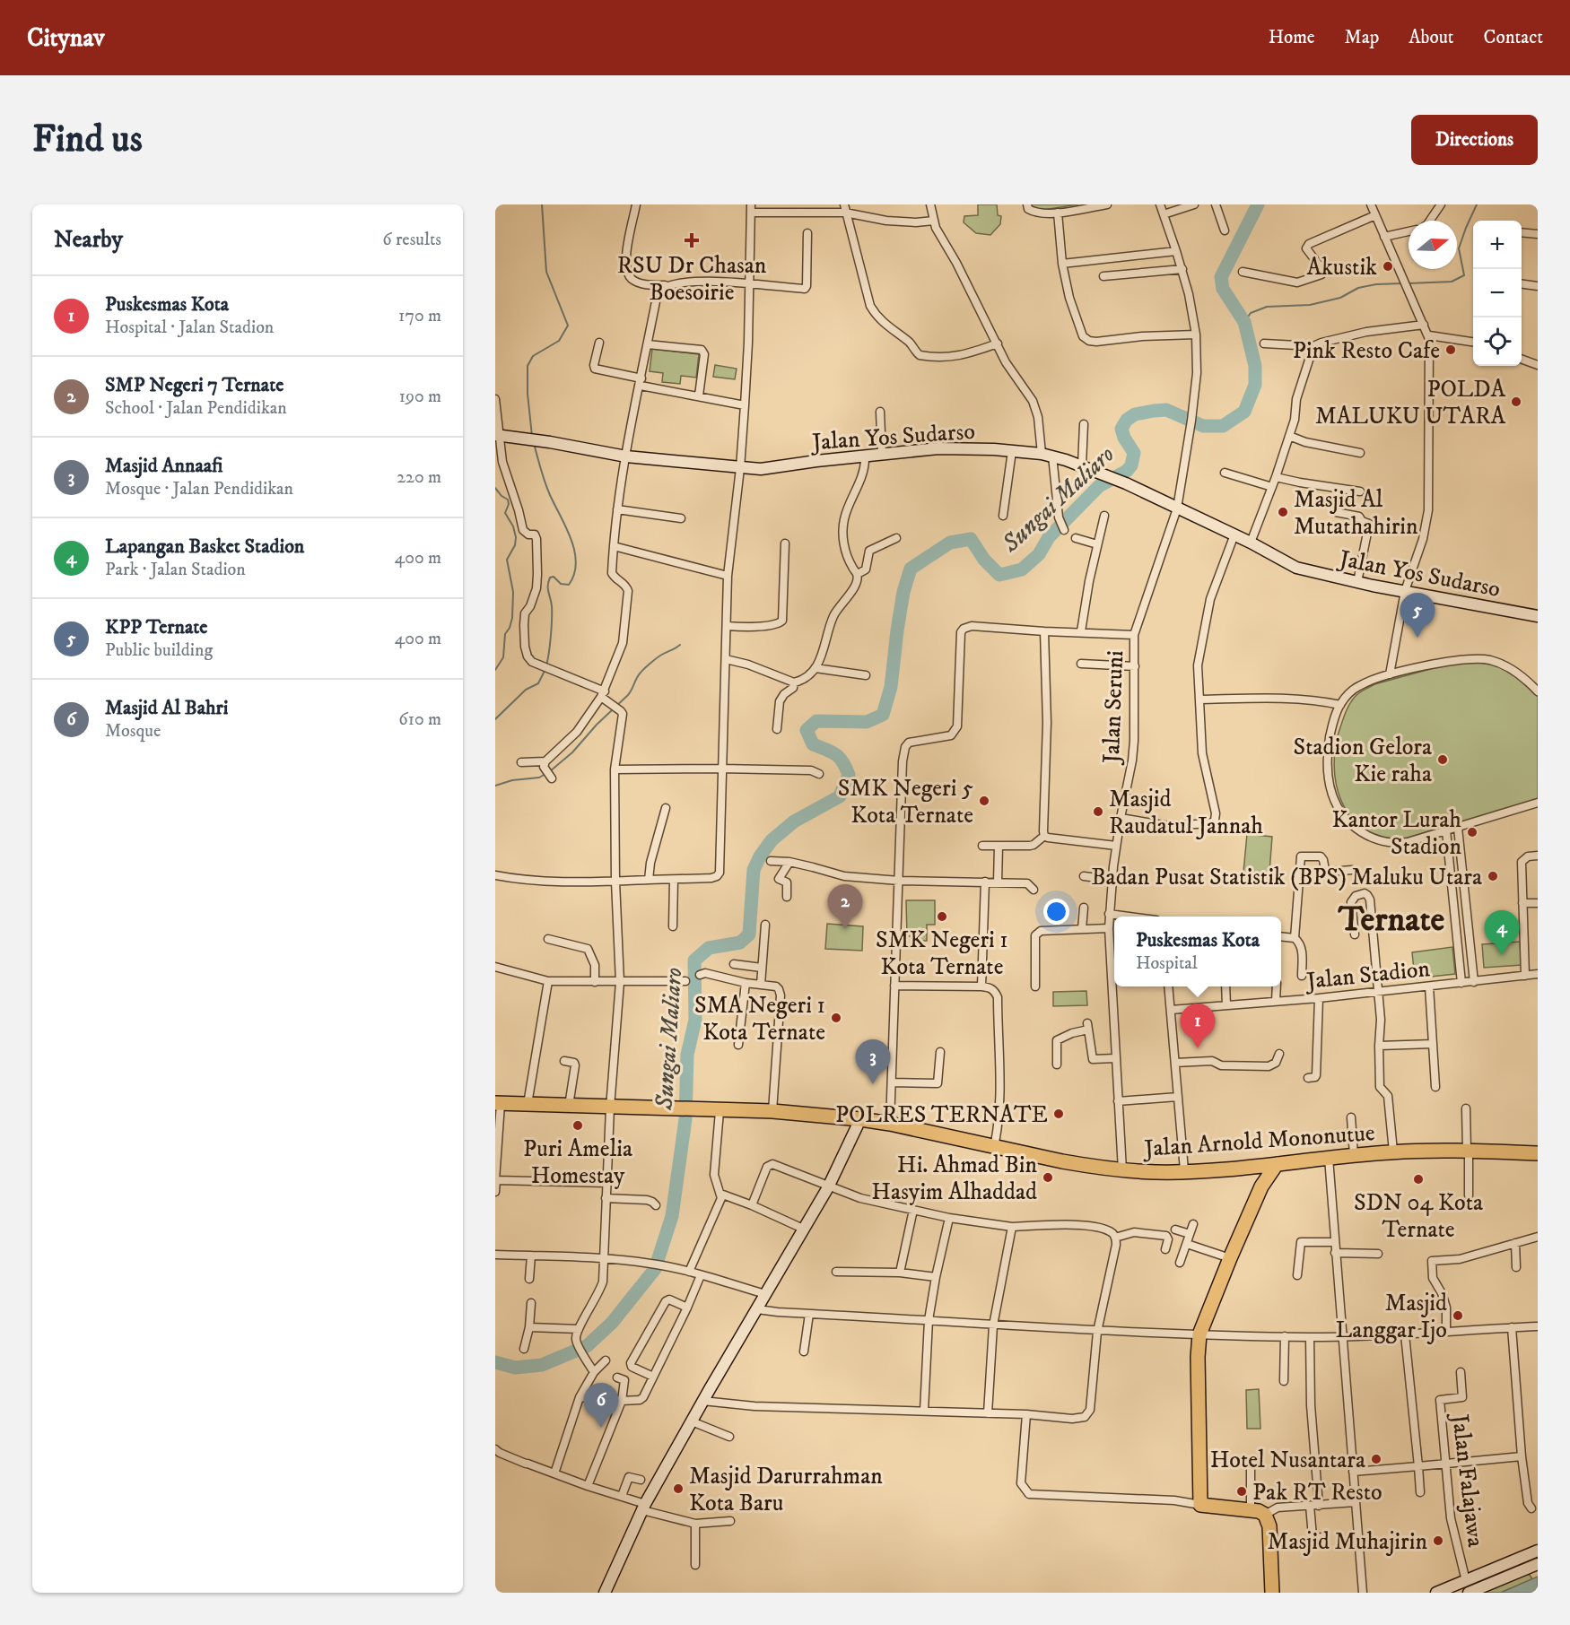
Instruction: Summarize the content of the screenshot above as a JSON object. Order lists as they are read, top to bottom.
{
  "streets": {
    "highway": ["Jalan Arnold Mononutue"],
    "street": [
      "Jalan Yos Sudarso",
      "Jalan Seruni",
      "Jalan Stadion",
      "Jalan Falajawa"
    ]
  },
  "crossings": [
    ["Jalan Yos Sudarso", "Jalan Seruni"],
    ["Jalan Seruni", "Jalan Arnold Mononutue"]
  ],
  "districts": ["Ternate"],
  "water": ["Sungai Maliaro"],
  "places": {
    "health": ["RSU Dr Chasan Boesoirie"],
    "other": [
      "Akustik",
      "Pink Resto Cafe",
      "POLDA MALUKU UTARA",
      "Masjid Al Mutathahirin",
      "Stadion Gelora Kie raha",
      "SMK Negeri 5 Kota Ternate",
      "Masjid Raudatul Jannah",
      "Kantor Lurah Stadion",
      "Badan Pusat Statistik (BPS) Maluku Utara",
      "SMK Negeri 1 Kota Ternate",
      "SMA Negeri 1 Kota Ternate",
      "POLRES TERNATE",
      "Puri Amelia Homestay",
      "Hi. Ahmad Bin Hasyim Alhaddad",
      "SDN 04 Kota Ternate",
      "Masjid Langgar Ijo",
      "Hotel Nusantara",
      "Masjid Darurrahman Kota Baru",
      "Pak RT Resto",
      "Masjid Muhajirin"
    ]
  },
  "north": "right",
  "page": {
    "header": "Citynav",
    "nav": [
      "Home",
      "Map",
      "About",
      "Contact"
    ],
    "buttons": "Directions",
    "title": "Find us",
    "heading": ["Nearby", "6 results"],
    "map_buttons": ["+", "−"],
    "list": [
      {
        "mark": "1",
        "name": "Puskesmas Kota",
        "note": "Hospital · Jalan Stadion",
        "value": "170 m"
      },
      {
        "mark": "2",
        "name": "SMP Negeri 7 Ternate",
        "note": "School · Jalan Pendidikan",
        "value": "190 m"
      },
      {
        "mark": "3",
        "name": "Masjid Annaafi",
        "note": "Mosque · Jalan Pendidikan",
        "value": "220 m"
      },
      {
        "mark": "4",
        "name": "Lapangan Basket Stadion",
        "note": "Park · Jalan Stadion",
        "value": "400 m"
      },
      {
        "mark": "5",
        "name": "KPP Ternate",
        "note": "Public building",
        "value": "400 m"
      },
      {
        "mark": "6",
        "name": "Masjid Al Bahri",
        "note": "Mosque",
        "value": "610 m"
      }
    ],
    "pins": [
      "5",
      "2",
      "4",
      "1",
      "3",
      "6"
    ],
    "popup": ["Puskesmas Kota", "Hospital"]
  }
}
